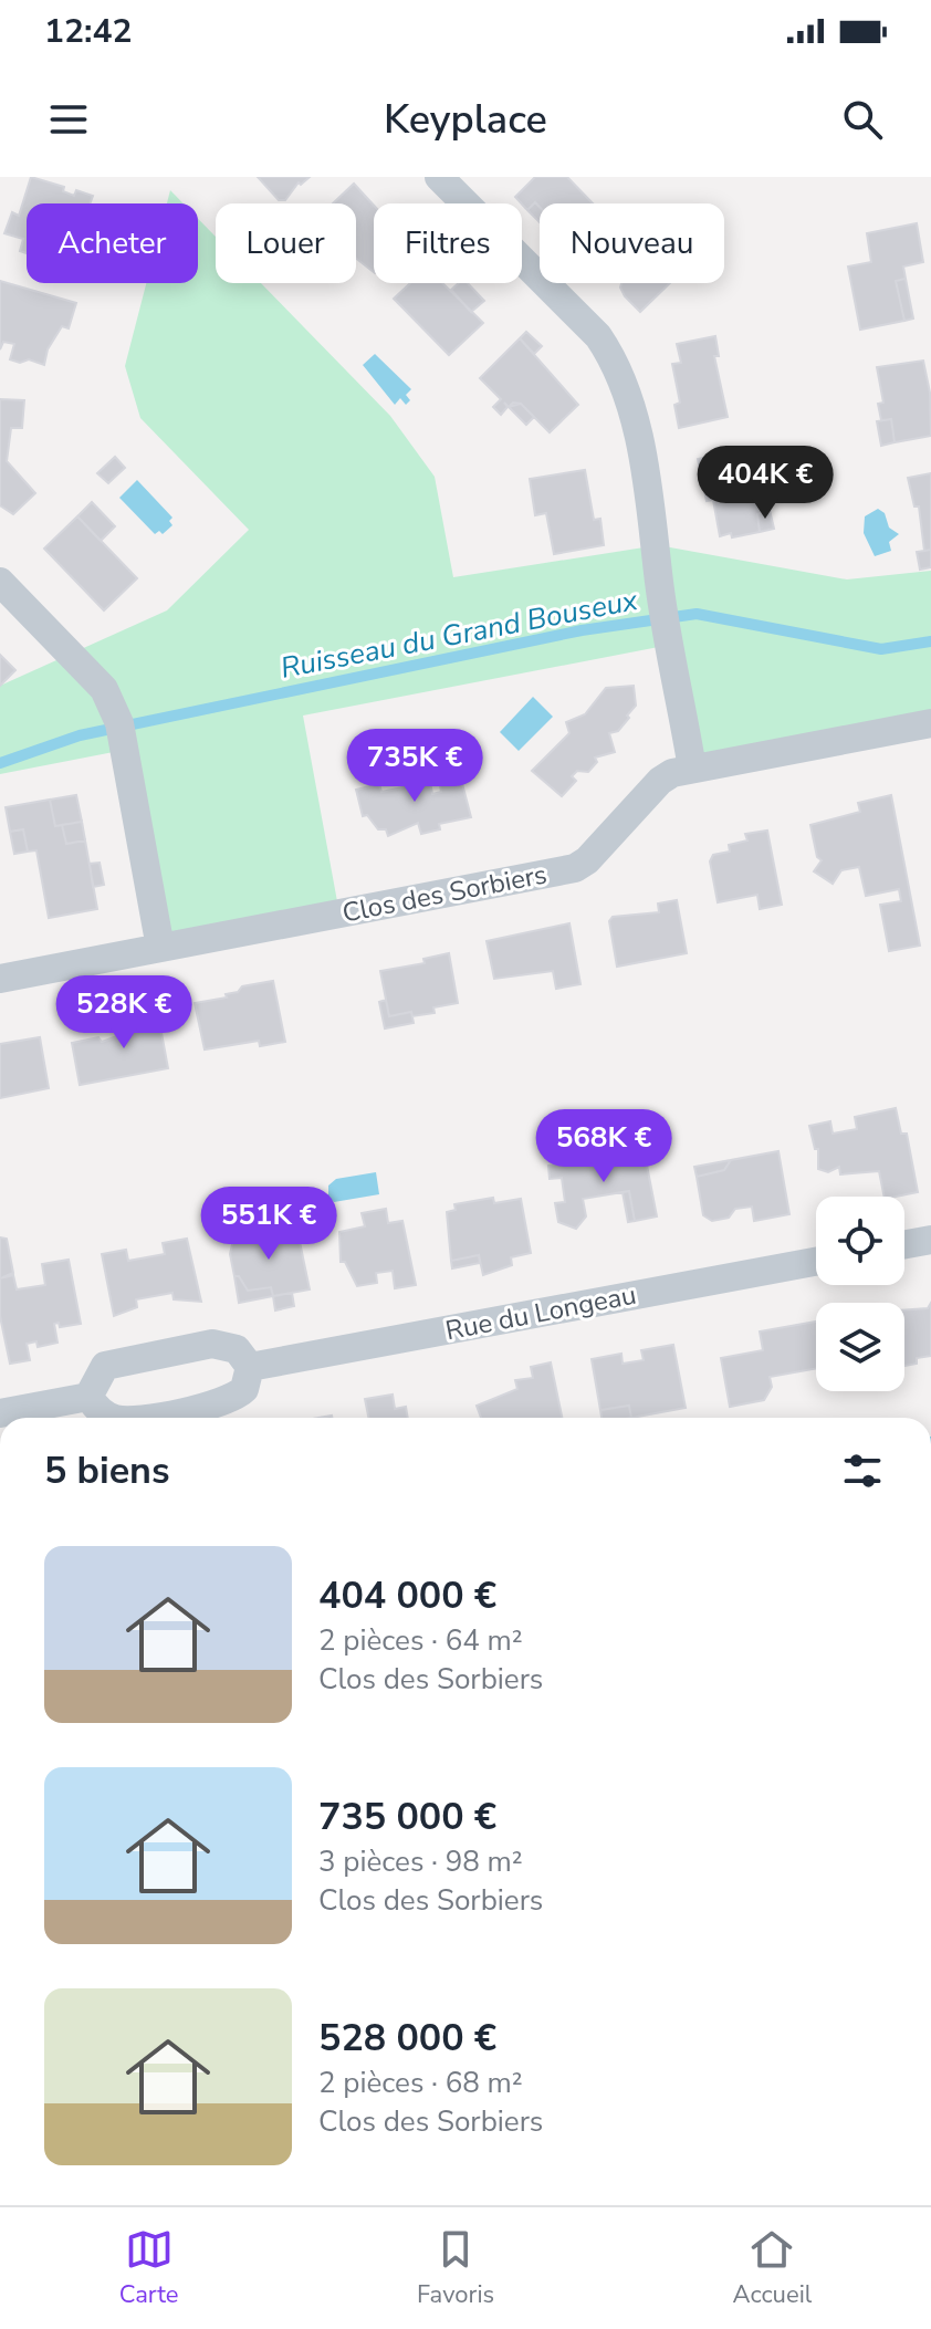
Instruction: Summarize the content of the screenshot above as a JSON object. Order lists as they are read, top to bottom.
{
  "streets": {
    "street": ["Clos des Sorbiers", "Rue du Longeau"]
  },
  "water": ["Ruisseau du Grand Bouseux"],
  "page": {
    "status": "12:42",
    "header": "Keyplace",
    "chip": [
      "Acheter",
      "Louer",
      "Filtres",
      "Nouveau"
    ],
    "price": [
      "404K €",
      "735K €",
      "528K €",
      "568K €",
      "551K €"
    ],
    "heading": "5 biens",
    "list": [
      {
        "name": "404 000 €",
        "note": "2 pièces · 64 m² · Clos des Sorbiers"
      },
      {
        "name": "735 000 €",
        "note": "3 pièces · 98 m² · Clos des Sorbiers"
      },
      {
        "name": "528 000 €",
        "note": "2 pièces · 68 m² · Clos des Sorbiers"
      }
    ],
    "tabs": ["Carte", "Favoris", "Accueil"]
  }
}
